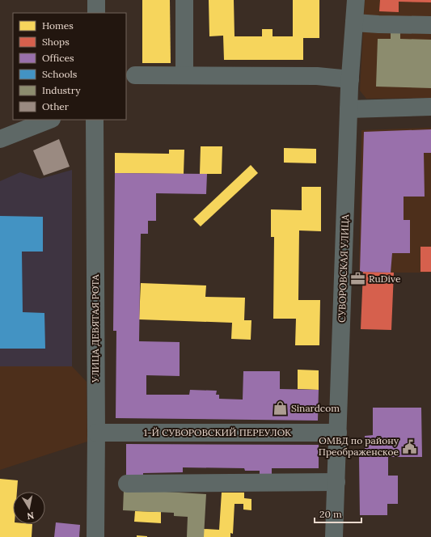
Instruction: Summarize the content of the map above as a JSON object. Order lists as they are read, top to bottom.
{
  "streets": {
    "street": ["СУВОРОВСКАЯ УЛИЦА", "УЛИЦА ДЕВЯТАЯ РОТА", "1-Й СУВОРОВСКИЙ ПЕРЕУЛОК"]
  },
  "crossings": [
    ["СУВОРОВСКАЯ УЛИЦА", "1-Й СУВОРОВСКИЙ ПЕРЕУЛОК"],
    ["УЛИЦА ДЕВЯТАЯ РОТА", "1-Й СУВОРОВСКИЙ ПЕРЕУЛОК"]
  ],
  "places": {
    "office": ["RuDive"],
    "shop": ["Sinardcom"],
    "public building": ["ОМВД по району Преображенское"]
  },
  "legend": [
    "Homes",
    "Shops",
    "Offices",
    "Schools",
    "Industry",
    "Other"
  ],
  "scale_bar": "20 m",
  "north": "bottom"
}
